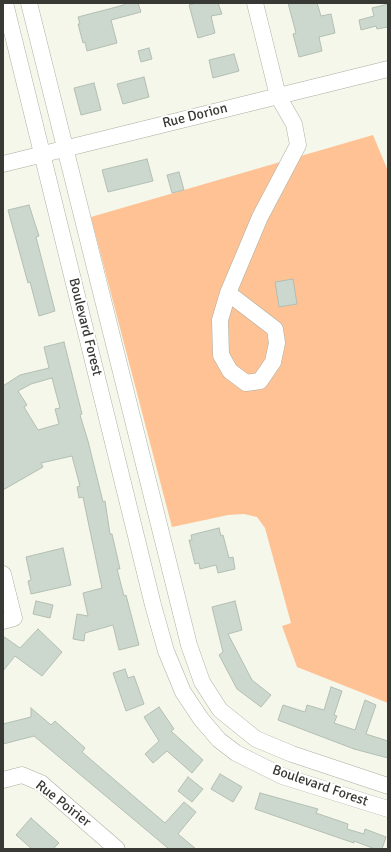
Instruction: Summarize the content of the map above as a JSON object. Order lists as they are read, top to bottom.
{
  "streets": {
    "street": ["Rue Dorion", "Boulevard Forest", "Rue Poirier"]
  },
  "crossings": [
    ["Rue Dorion", "Boulevard Forest"]
  ]
}
